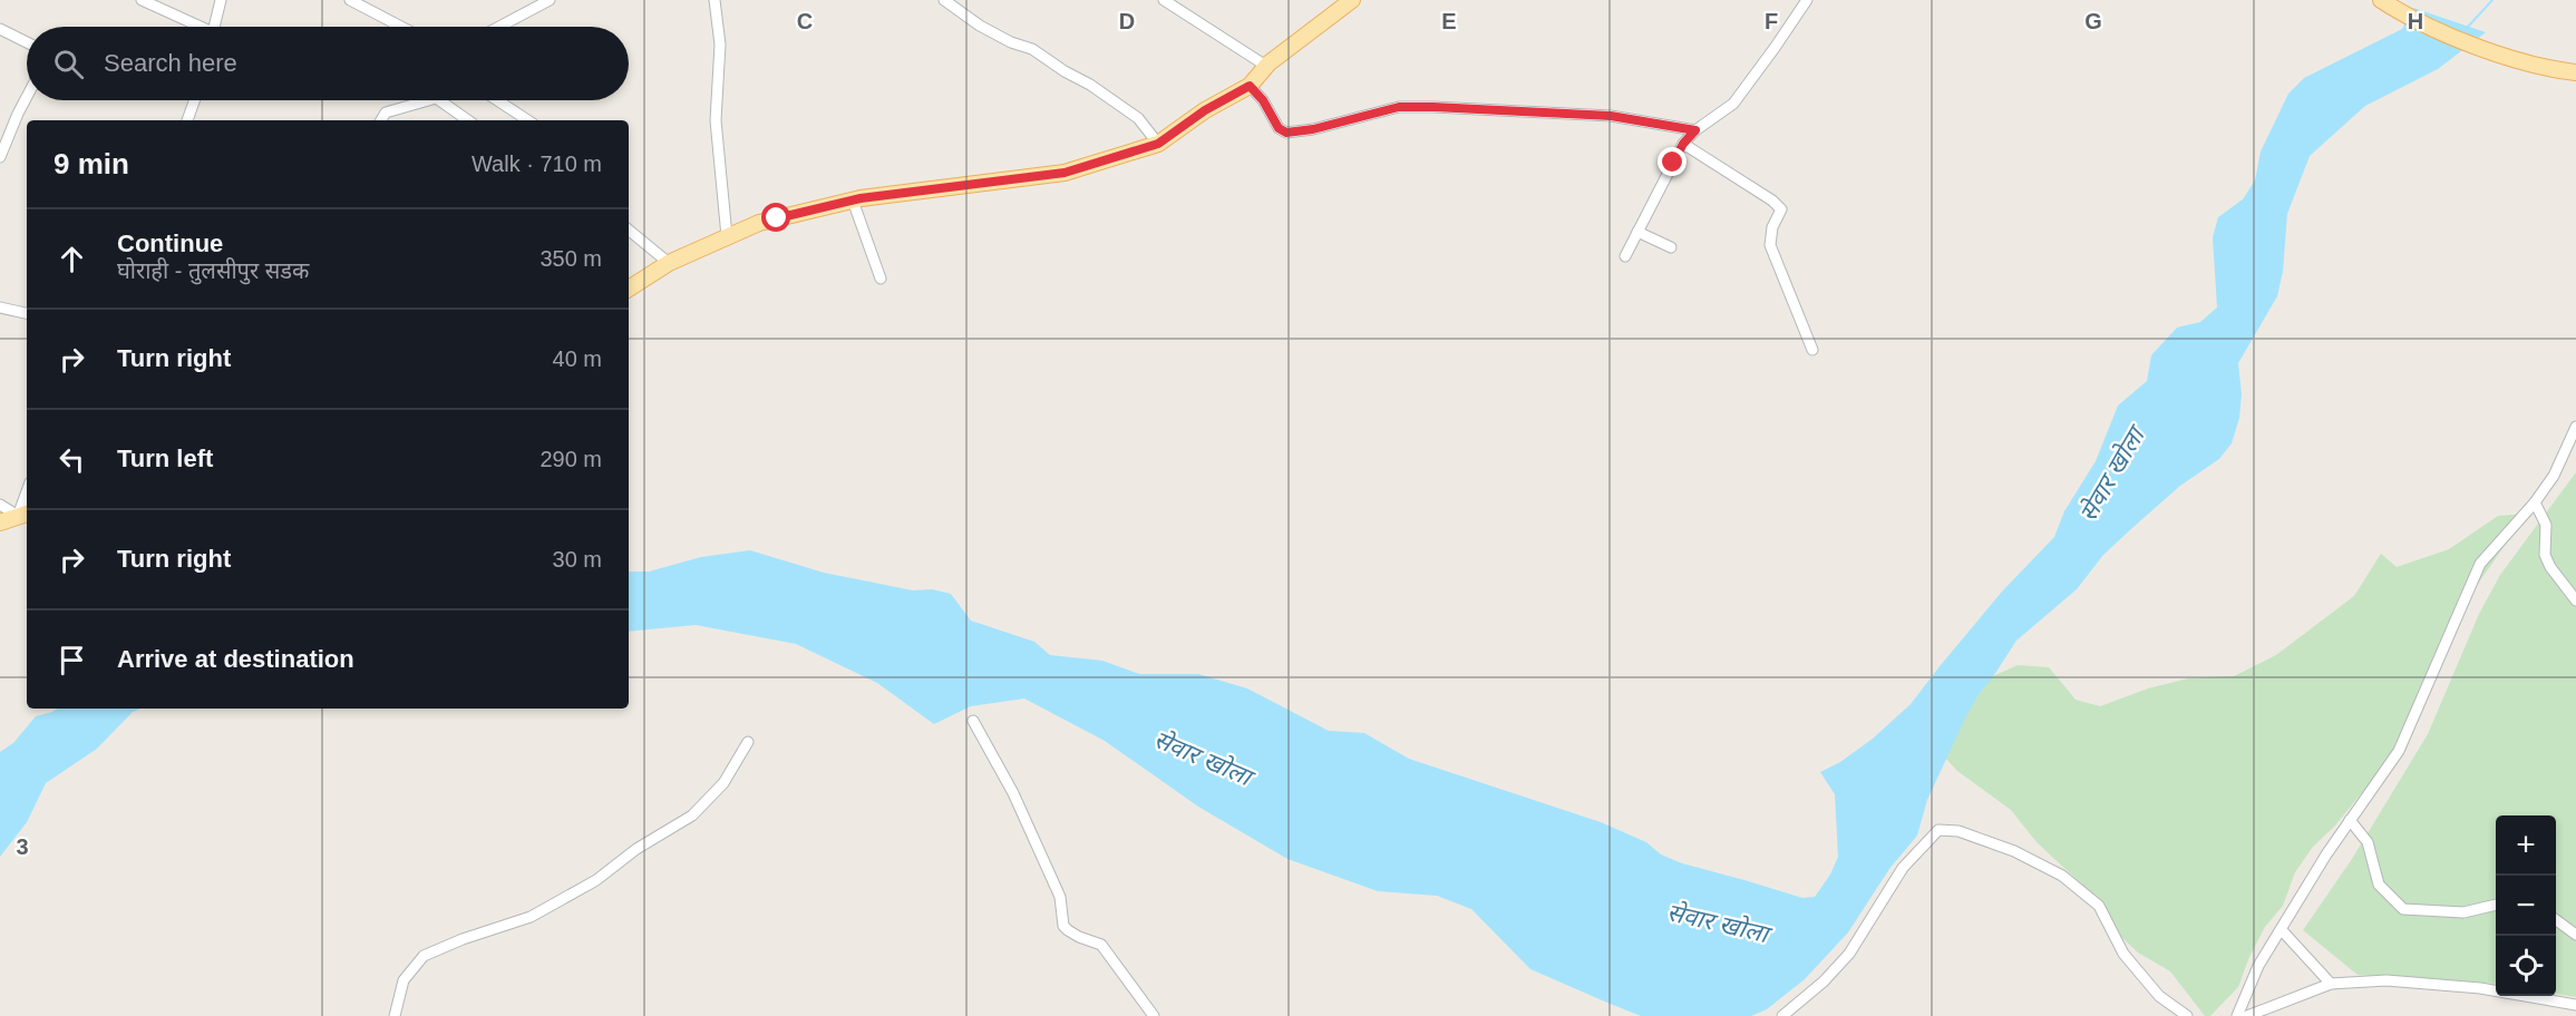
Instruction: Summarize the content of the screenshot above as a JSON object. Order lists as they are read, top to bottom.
{
  "water": ["सेवार खोला"],
  "page": {
    "search": "Search here",
    "heading": ["9 min", "Walk · 710 m"],
    "list": [
      ["Continue", "घोराही - तुलसीपुर सडक", "350 m"],
      ["Turn right", "40 m"],
      ["Turn left", "290 m"],
      ["Turn right", "30 m"],
      "Arrive at destination"
    ],
    "map_buttons": ["+", "−"]
  },
  "grid": {
    "columns": [
      "C",
      "D",
      "E",
      "F",
      "G",
      "H"
    ],
    "rows": ["3"]
  }
}
